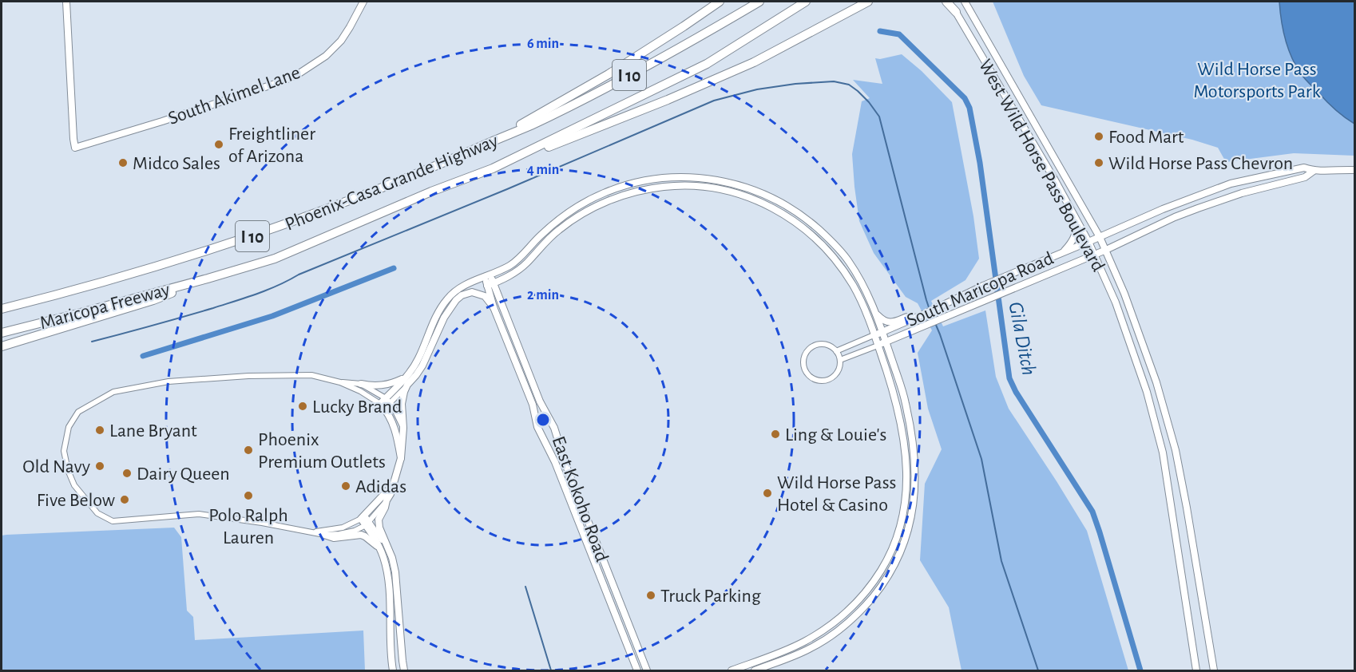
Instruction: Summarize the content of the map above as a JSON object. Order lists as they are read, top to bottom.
{
  "streets": {
    "highway": ["I 10", "Phoenix-Casa Grande Highway", "Maricopa Freeway"],
    "street": [
      "South Akimel Lane",
      "West Wild Horse Pass Boulevard",
      "South Maricopa Road",
      "East Kokoho Road"
    ]
  },
  "crossings": [
    ["West Wild Horse Pass Boulevard", "South Maricopa Road"],
    ["Phoenix-Casa Grande Highway", "Maricopa Freeway"]
  ],
  "water": ["Gila Ditch"],
  "parks": ["Wild Horse Pass Motorsports Park"],
  "places": [
    "Food Mart",
    "Freightliner of Arizona",
    "Midco Sales",
    "Wild Horse Pass Chevron",
    "Lucky Brand",
    "Lane Bryant",
    "Ling & Louie's",
    "Phoenix Premium Outlets",
    "Old Navy",
    "Dairy Queen",
    "Adidas",
    "Wild Horse Pass Hotel & Casino",
    "Polo Ralph Lauren",
    "Five Below",
    "Truck Parking"
  ],
  "rings": ["6 min", "4 min", "2 min"]
}
